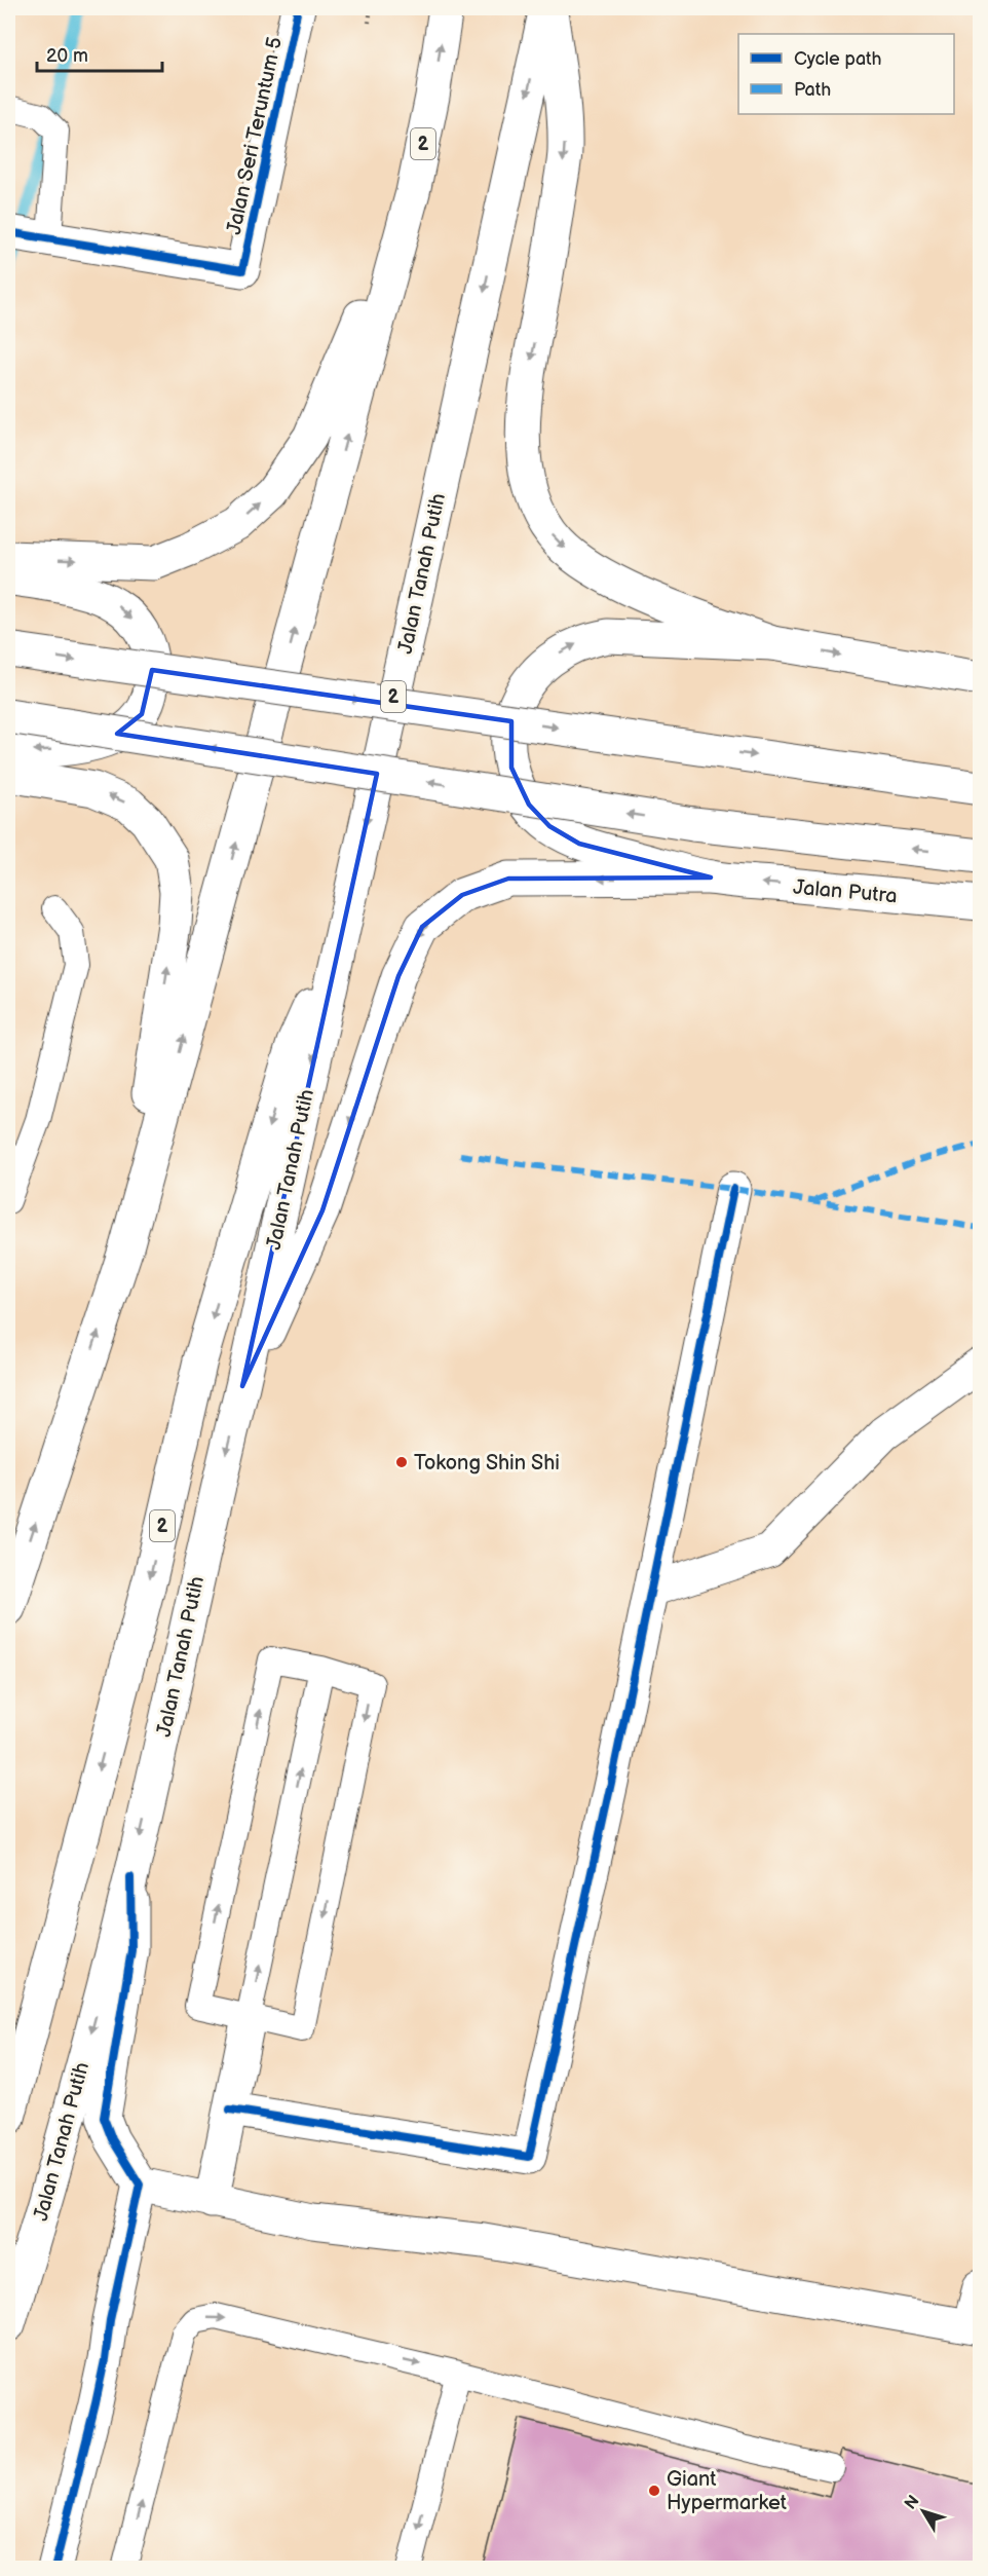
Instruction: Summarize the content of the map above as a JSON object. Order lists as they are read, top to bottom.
{
  "streets": {
    "main road": [
      "Jalan Seri Teruntum 5",
      "2",
      "Jalan Tanah Putih",
      "Jalan Putra"
    ]
  },
  "crossings": [
    ["2", "Jalan Tanah Putih"]
  ],
  "places": ["Tokong Shin Shi", "Giant Hypermarket"],
  "legend": ["Cycle path", "Path"],
  "scale_bar": "20 m",
  "north": "top left"
}
